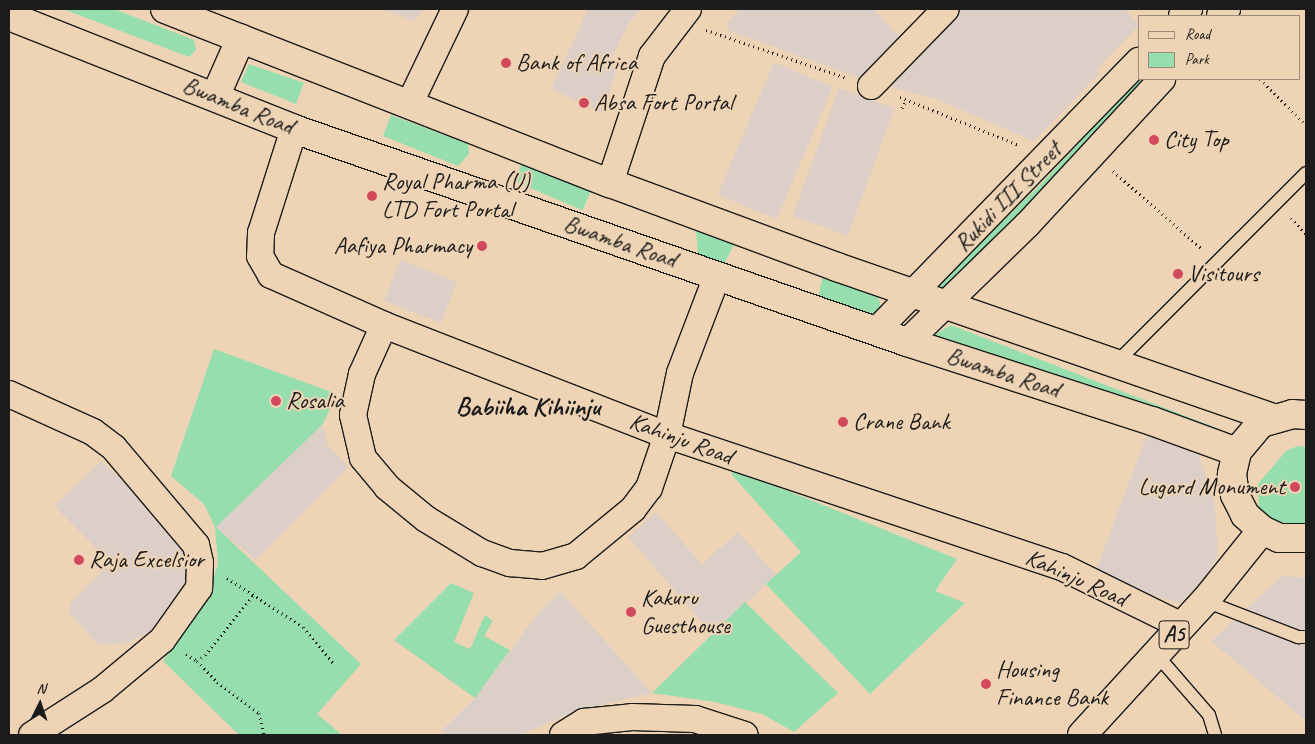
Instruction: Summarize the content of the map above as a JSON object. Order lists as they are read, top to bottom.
{
  "streets": {
    "main road": ["Bwamba Road", "A5"],
    "street": ["Rukidi III Street", "Kahinju Road"]
  },
  "crossings": [
    ["Bwamba Road", "Rukidi III Street"],
    ["Bwamba Road", "Kahinju Road"],
    ["Kahinju Road", "A5"]
  ],
  "districts": ["Babiiha Kihiinju"],
  "places": [
    "Bank of Africa",
    "Absa Fort Portal",
    "City Top",
    "Royal Pharma (U) LTD Fort Portal",
    "Aafiya Pharmacy",
    "Visitours",
    "Rosalia",
    "Crane Bank",
    "Lugard Monument",
    "Raja Excelsior",
    "Kakuru Guesthouse",
    "Housing Finance Bank"
  ],
  "legend": ["Road", "Park"],
  "north": "top"
}
